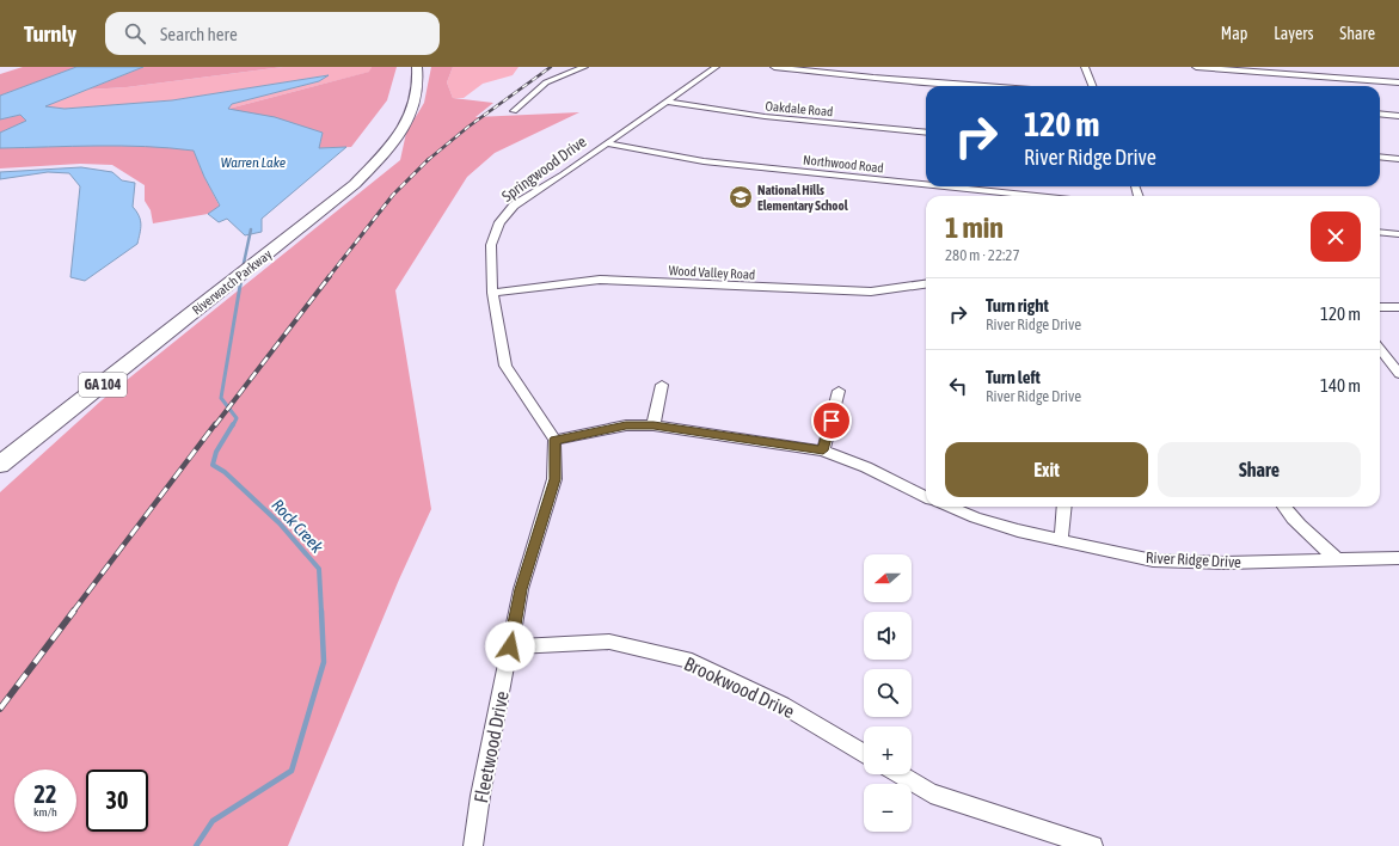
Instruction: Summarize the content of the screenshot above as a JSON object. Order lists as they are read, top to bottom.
{
  "streets": {
    "main road": ["Riverwatch Parkway", "GA 104"],
    "street": [
      "Oakdale Road",
      "Northwood Road",
      "Springwood Drive",
      "Wood Valley Road",
      "River Ridge Drive",
      "Brookwood Drive",
      "Fleetwood Drive"
    ]
  },
  "crossings": [
    ["Oakdale Road", "Springwood Drive"],
    ["Northwood Road", "Springwood Drive"],
    ["Springwood Drive", "Wood Valley Road"],
    ["Brookwood Drive", "Fleetwood Drive"]
  ],
  "water": ["Warren Lake", "Rock Creek"],
  "places": {
    "school or university": ["National Hills Elementary School"]
  },
  "north": "left",
  "page": {
    "header": "Turnly",
    "search": "Search here",
    "nav": ["Map", "Layers", "Share"],
    "turn": ["120 m", "River Ridge Drive"],
    "heading": ["1 min", "280 m · 22:27"],
    "list": [
      {
        "name": "Turn right",
        "note": "River Ridge Drive",
        "value": "120 m"
      },
      {
        "name": "Turn left",
        "note": "River Ridge Drive",
        "value": "140 m"
      }
    ],
    "buttons": ["Exit", "Share"],
    "map_buttons": ["+", "−"],
    "speed": "22 km/h",
    "limit": "30"
  }
}
